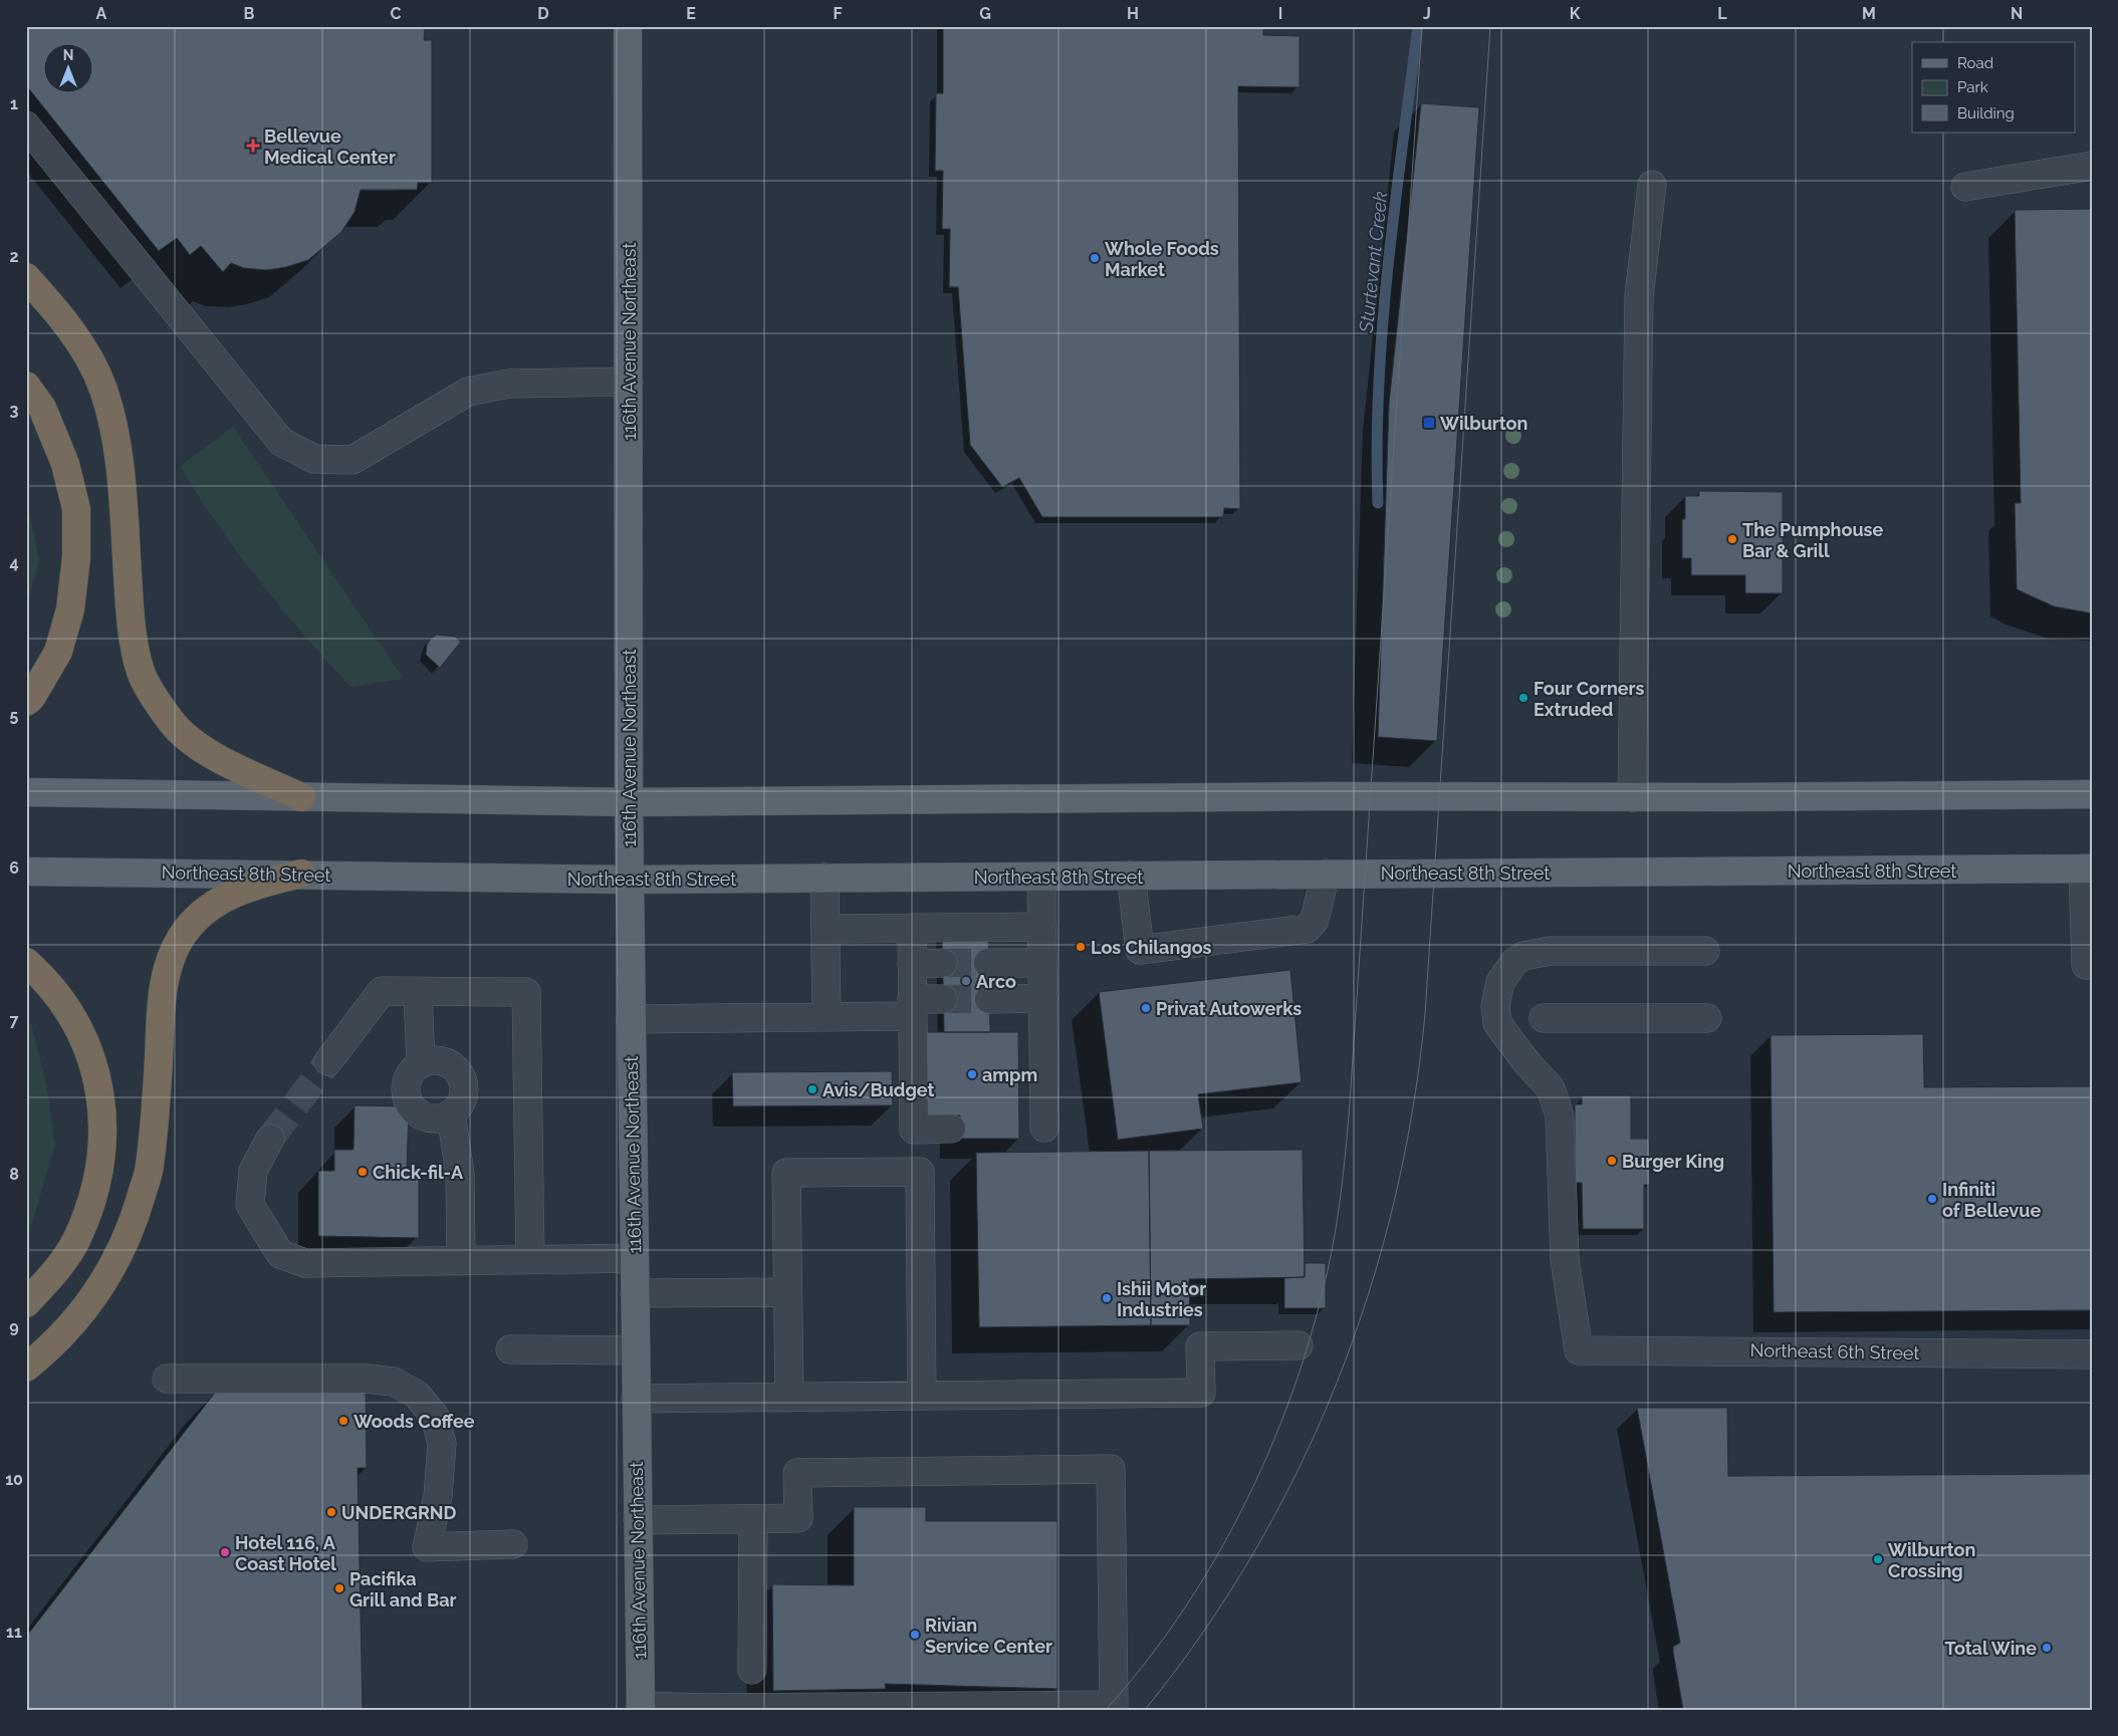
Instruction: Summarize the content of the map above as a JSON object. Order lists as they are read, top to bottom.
{
  "streets": {
    "main road": ["116th Avenue Northeast", "Northeast 8th Street"],
    "street": ["Northeast 6th Street"]
  },
  "crossings": [
    ["116th Avenue Northeast", "Northeast 8th Street"]
  ],
  "water": ["Sturtevant Creek"],
  "places": {
    "health": ["Bellevue Medical Center"],
    "other": [
      "Whole Foods Market",
      "The Pumphouse Bar & Grill",
      "Four Corners Extruded",
      "Los Chilangos",
      "Arco",
      "Privat Autowerks",
      "ampm",
      "Avis/Budget",
      "Burger King",
      "Chick-fil-A",
      "Infiniti of Bellevue",
      "Ishii Motor Industries",
      "Woods Coffee",
      "UNDERGRND",
      "Hotel 116, A Coast Hotel",
      "Wilburton Crossing",
      "Pacifika Grill and Bar",
      "Rivian Service Center",
      "Total Wine"
    ],
    "transit": ["Wilburton"]
  },
  "legend": ["Road", "Park", "Building"],
  "north": "top",
  "grid": {
    "columns": [
      "A",
      "B",
      "C",
      "D",
      "E",
      "F",
      "G",
      "H",
      "I",
      "J",
      "K",
      "L",
      "M",
      "N"
    ],
    "rows": [
      "1",
      "2",
      "3",
      "4",
      "5",
      "6",
      "7",
      "8",
      "9",
      "10",
      "11"
    ]
  }
}
